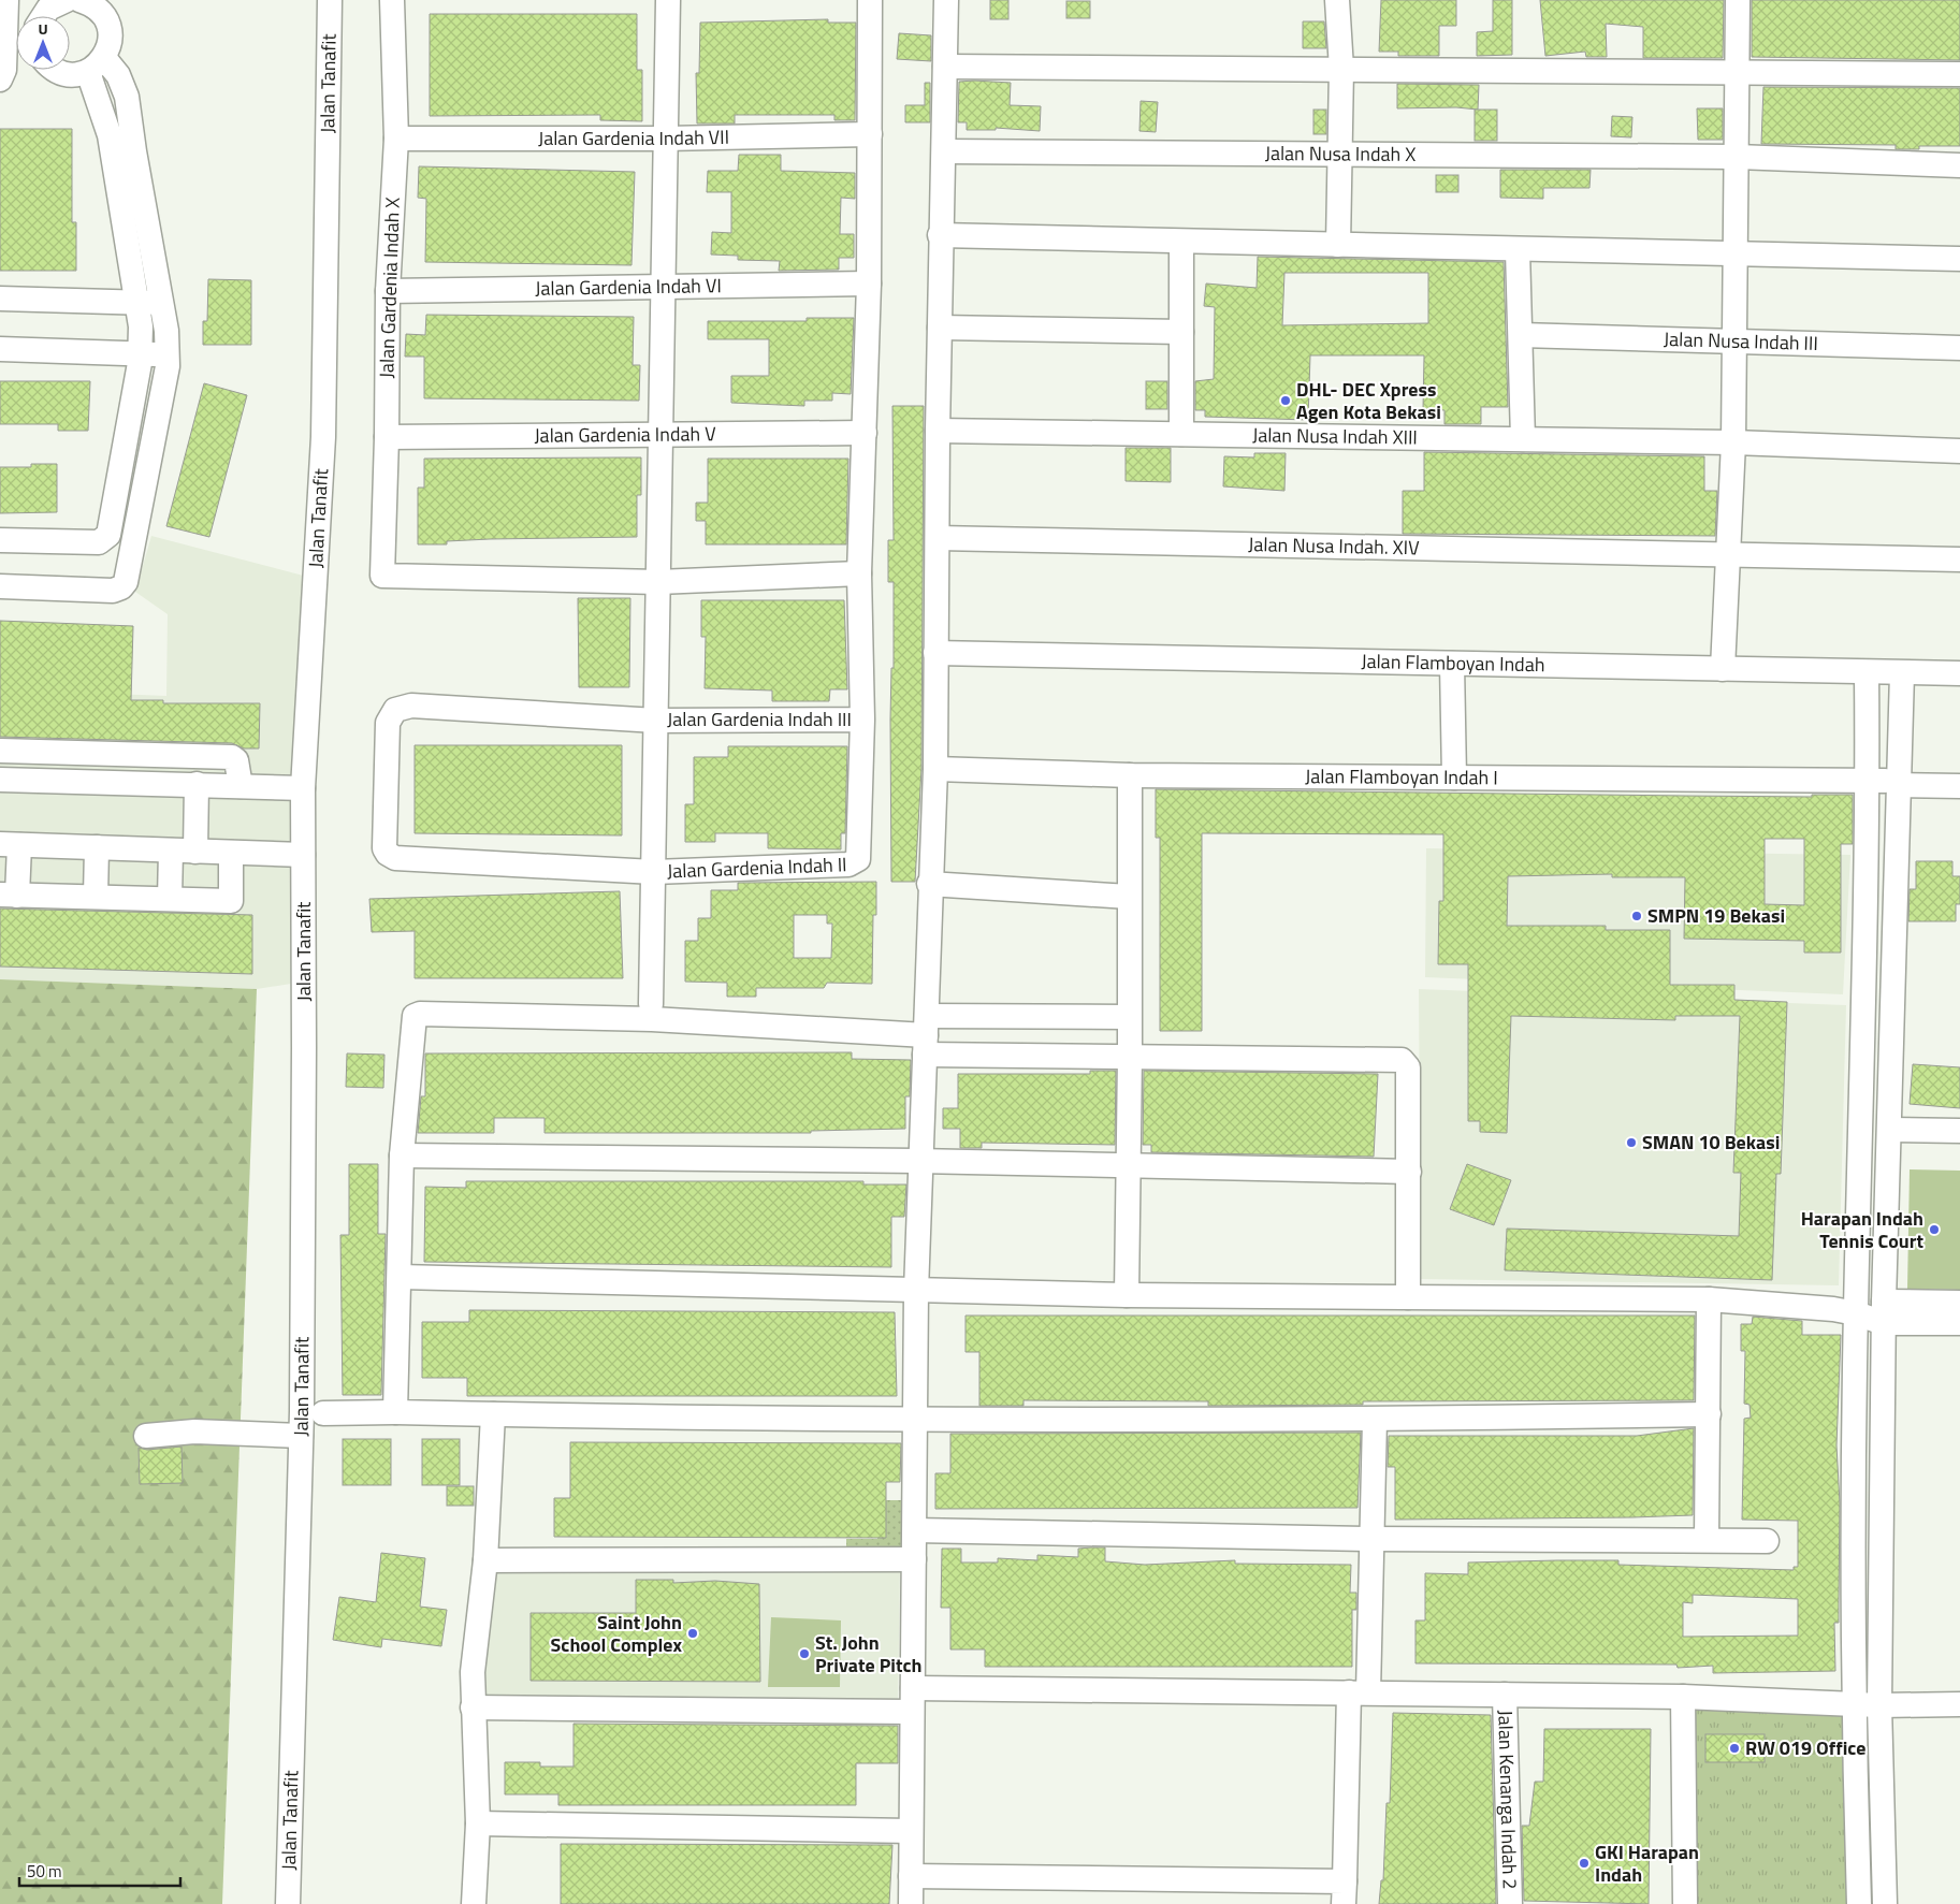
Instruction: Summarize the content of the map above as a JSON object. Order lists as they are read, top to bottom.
{
  "streets": {
    "street": [
      "Jalan Tanafit",
      "Jalan Gardenia Indah VII",
      "Jalan Nusa Indah X",
      "Jalan Gardenia Indah X",
      "Jalan Gardenia Indah VI",
      "Jalan Nusa Indah III",
      "Jalan Gardenia Indah V",
      "Jalan Nusa Indah XIII",
      "Jalan Nusa Indah. XIV",
      "Jalan Flamboyan Indah",
      "Jalan Gardenia Indah III",
      "Jalan Flamboyan Indah I",
      "Jalan Gardenia Indah II",
      "Jalan Kenanga Indah 2"
    ]
  },
  "crossings": [
    ["Jalan Gardenia Indah VII", "Jalan Gardenia Indah X"],
    ["Jalan Gardenia Indah X", "Jalan Gardenia Indah VI"],
    ["Jalan Gardenia Indah X", "Jalan Gardenia Indah V"],
    ["Jalan Gardenia Indah III", "Jalan Gardenia Indah II"]
  ],
  "places": [
    "DHL- DEC Xpress Agen Kota Bekasi",
    "SMPN 19 Bekasi",
    "SMAN 10 Bekasi",
    "Harapan Indah Tennis Court",
    "Saint John School Complex",
    "St. John Private Pitch",
    "RW 019 Office",
    "GKI Harapan Indah"
  ],
  "scale_bar": "50 m",
  "north": "top"
}
